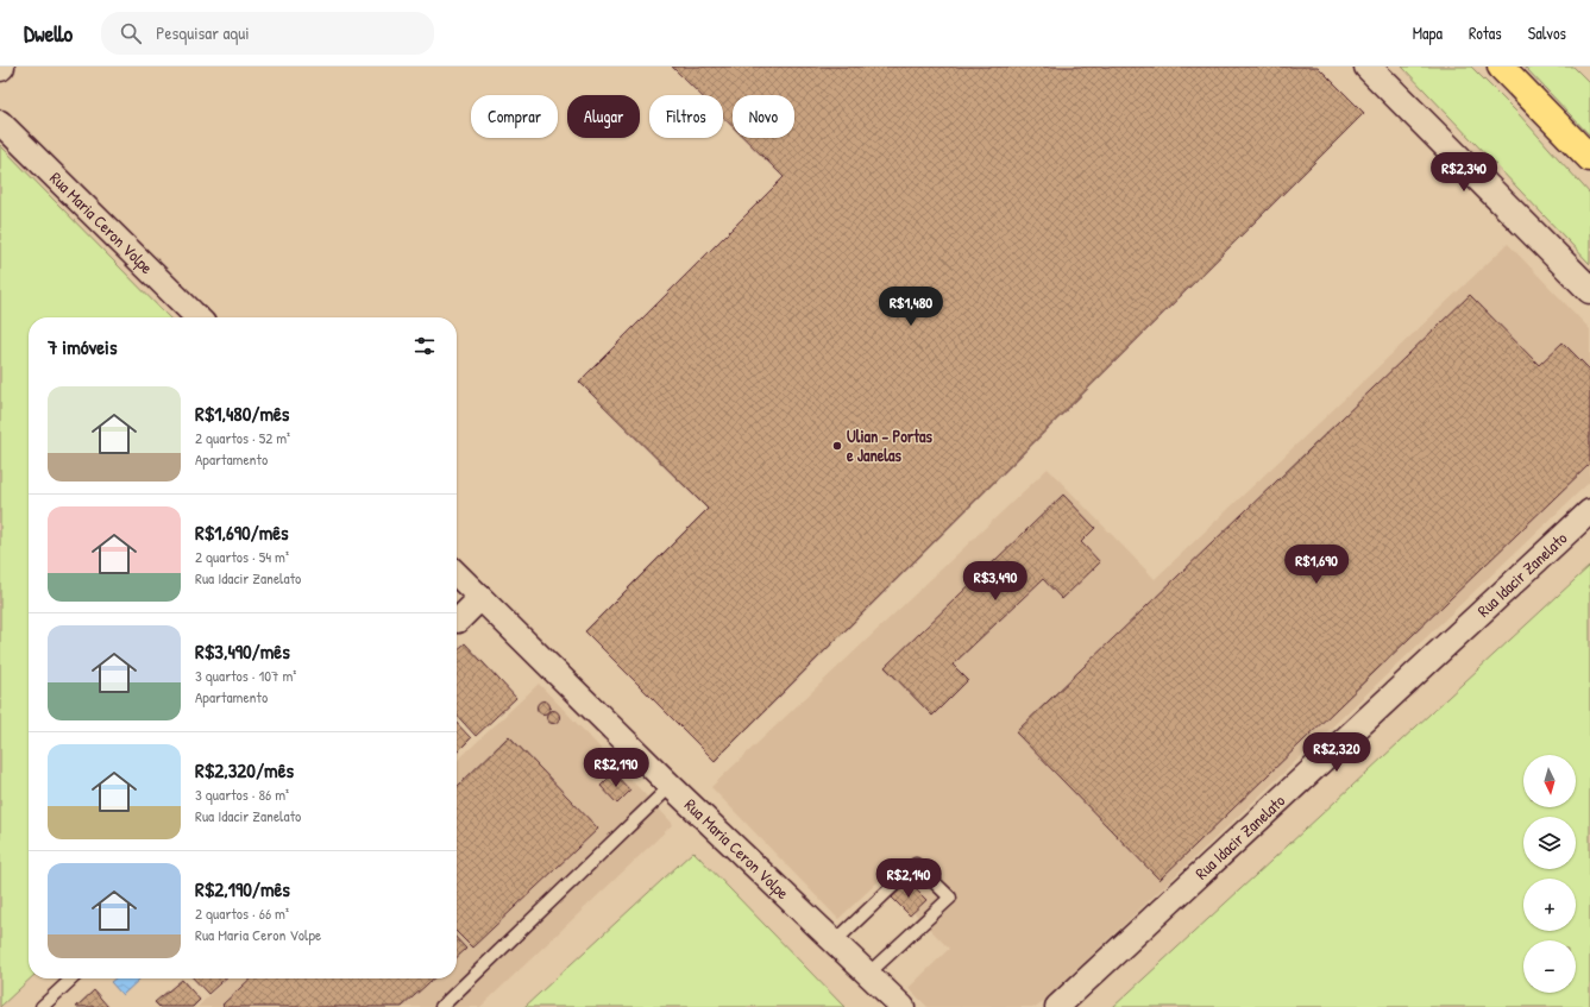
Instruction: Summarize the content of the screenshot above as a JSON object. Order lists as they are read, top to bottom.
{
  "streets": {
    "street": ["Rua Maria Ceron Volpe", "Rua Idacir Zanelato"]
  },
  "places": ["Ulian - Portas e Janelas"],
  "north": "bottom",
  "page": {
    "header": "Dwello",
    "search": "Pesquisar aqui",
    "nav": ["Mapa", "Rotas", "Salvos"],
    "chip": [
      "Comprar",
      "Alugar",
      "Filtros",
      "Novo"
    ],
    "price": [
      "R$2,340",
      "R$1,480",
      "R$1,690",
      "R$3,490",
      "R$2,320",
      "R$2,190",
      "R$2,140"
    ],
    "heading": "7 imóveis",
    "list": [
      {
        "name": "R$1,480/mês",
        "note": "2 quartos · 52 m² · Apartamento"
      },
      {
        "name": "R$1,690/mês",
        "note": "2 quartos · 54 m² · Rua Idacir Zanelato"
      },
      {
        "name": "R$3,490/mês",
        "note": "3 quartos · 107 m² · Apartamento"
      },
      {
        "name": "R$2,320/mês",
        "note": "3 quartos · 86 m² · Rua Idacir Zanelato"
      },
      {
        "name": "R$2,190/mês",
        "note": "2 quartos · 66 m² · Rua Maria Ceron Volpe"
      }
    ],
    "map_buttons": ["+", "−"]
  }
}
